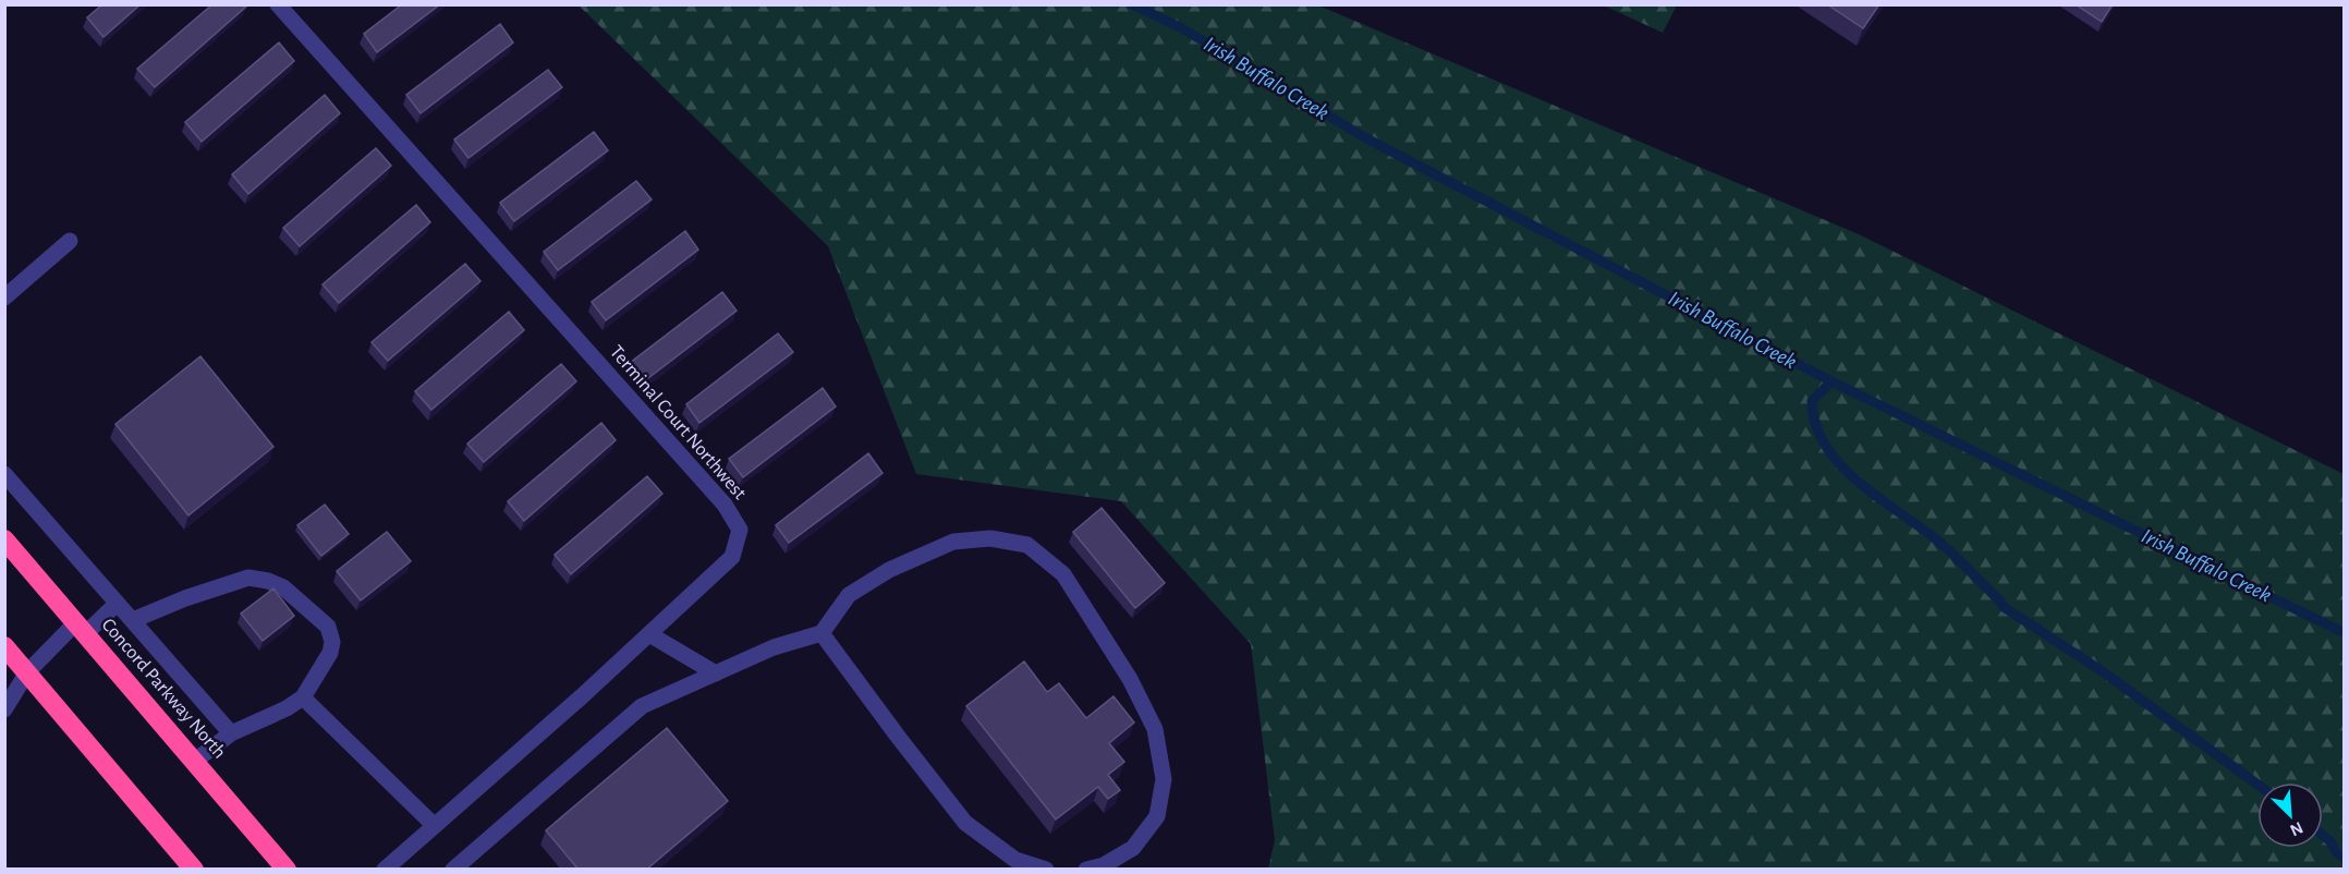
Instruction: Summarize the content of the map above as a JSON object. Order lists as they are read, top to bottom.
{
  "streets": {
    "highway": ["Concord Parkway North"],
    "street": ["Terminal Court Northwest"]
  },
  "water": ["Irish Buffalo Creek"],
  "north": "bottom right"
}
